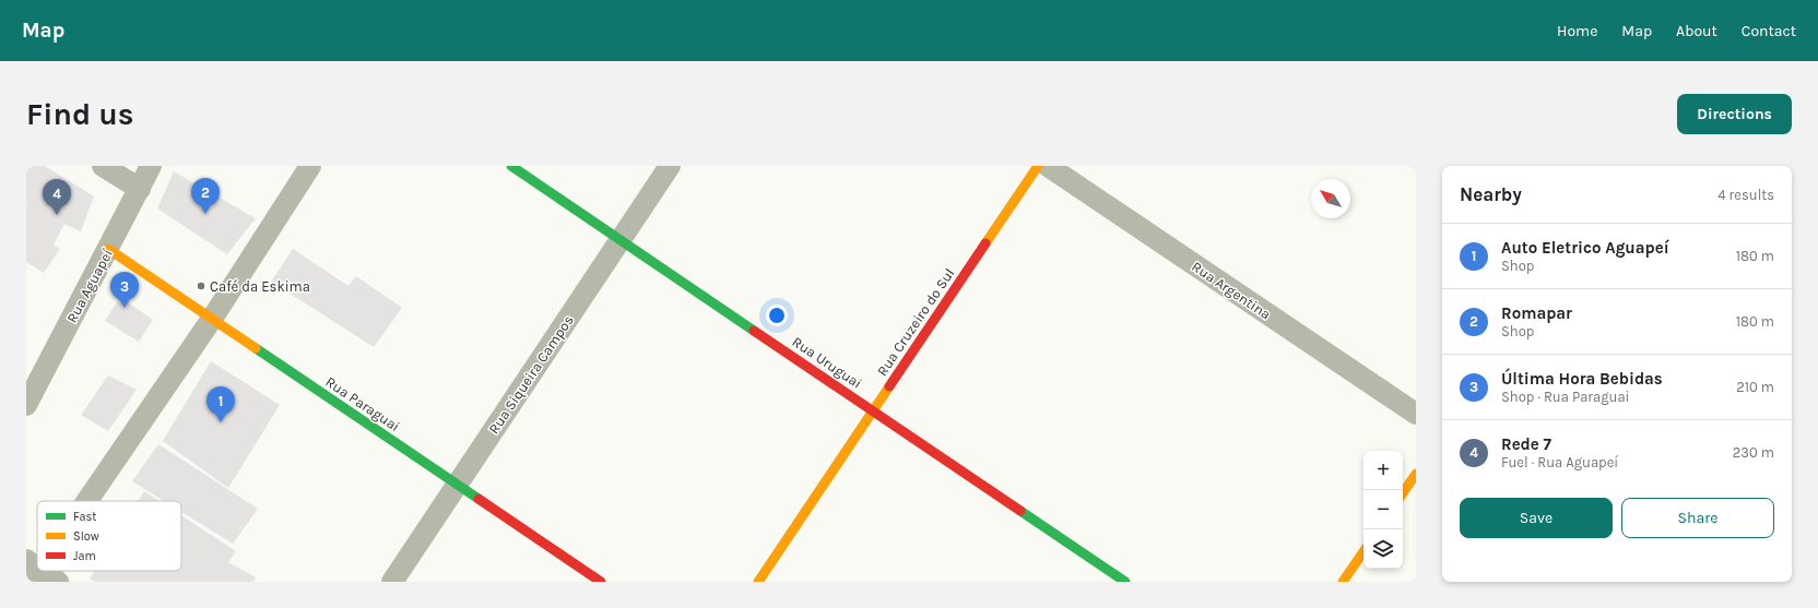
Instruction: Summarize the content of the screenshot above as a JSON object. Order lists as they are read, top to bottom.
{
  "streets": {
    "street": [
      "Rua Aguapeí",
      "Rua Argentina",
      "Rua Cruzeiro do Sul",
      "Rua Uruguai",
      "Rua Siqueira Campos",
      "Rua Paraguai"
    ]
  },
  "crossings": [
    ["Rua Aguapeí", "Rua Paraguai"],
    ["Rua Cruzeiro do Sul", "Rua Uruguai"],
    ["Rua Uruguai", "Rua Siqueira Campos"],
    ["Rua Siqueira Campos", "Rua Paraguai"]
  ],
  "places": ["Café da Eskima"],
  "legend": ["Fast", "Slow", "Jam"],
  "north": "top left",
  "page": {
    "header": "Map",
    "nav": [
      "Home",
      "Map",
      "About",
      "Contact"
    ],
    "buttons": [
      "Directions",
      ["Save", "Share"]
    ],
    "title": "Find us",
    "heading": ["Nearby", "4 results"],
    "pins": [
      "2",
      "4",
      "3",
      "1"
    ],
    "list": [
      {
        "mark": "1",
        "name": "Auto Eletrico Aguapeí",
        "note": "Shop",
        "value": "180 m"
      },
      {
        "mark": "2",
        "name": "Romapar",
        "note": "Shop",
        "value": "180 m"
      },
      {
        "mark": "3",
        "name": "Última Hora Bebidas",
        "note": "Shop · Rua Paraguai",
        "value": "210 m"
      },
      {
        "mark": "4",
        "name": "Rede 7",
        "note": "Fuel · Rua Aguapeí",
        "value": "230 m"
      }
    ],
    "map_buttons": ["+", "−"]
  }
}
